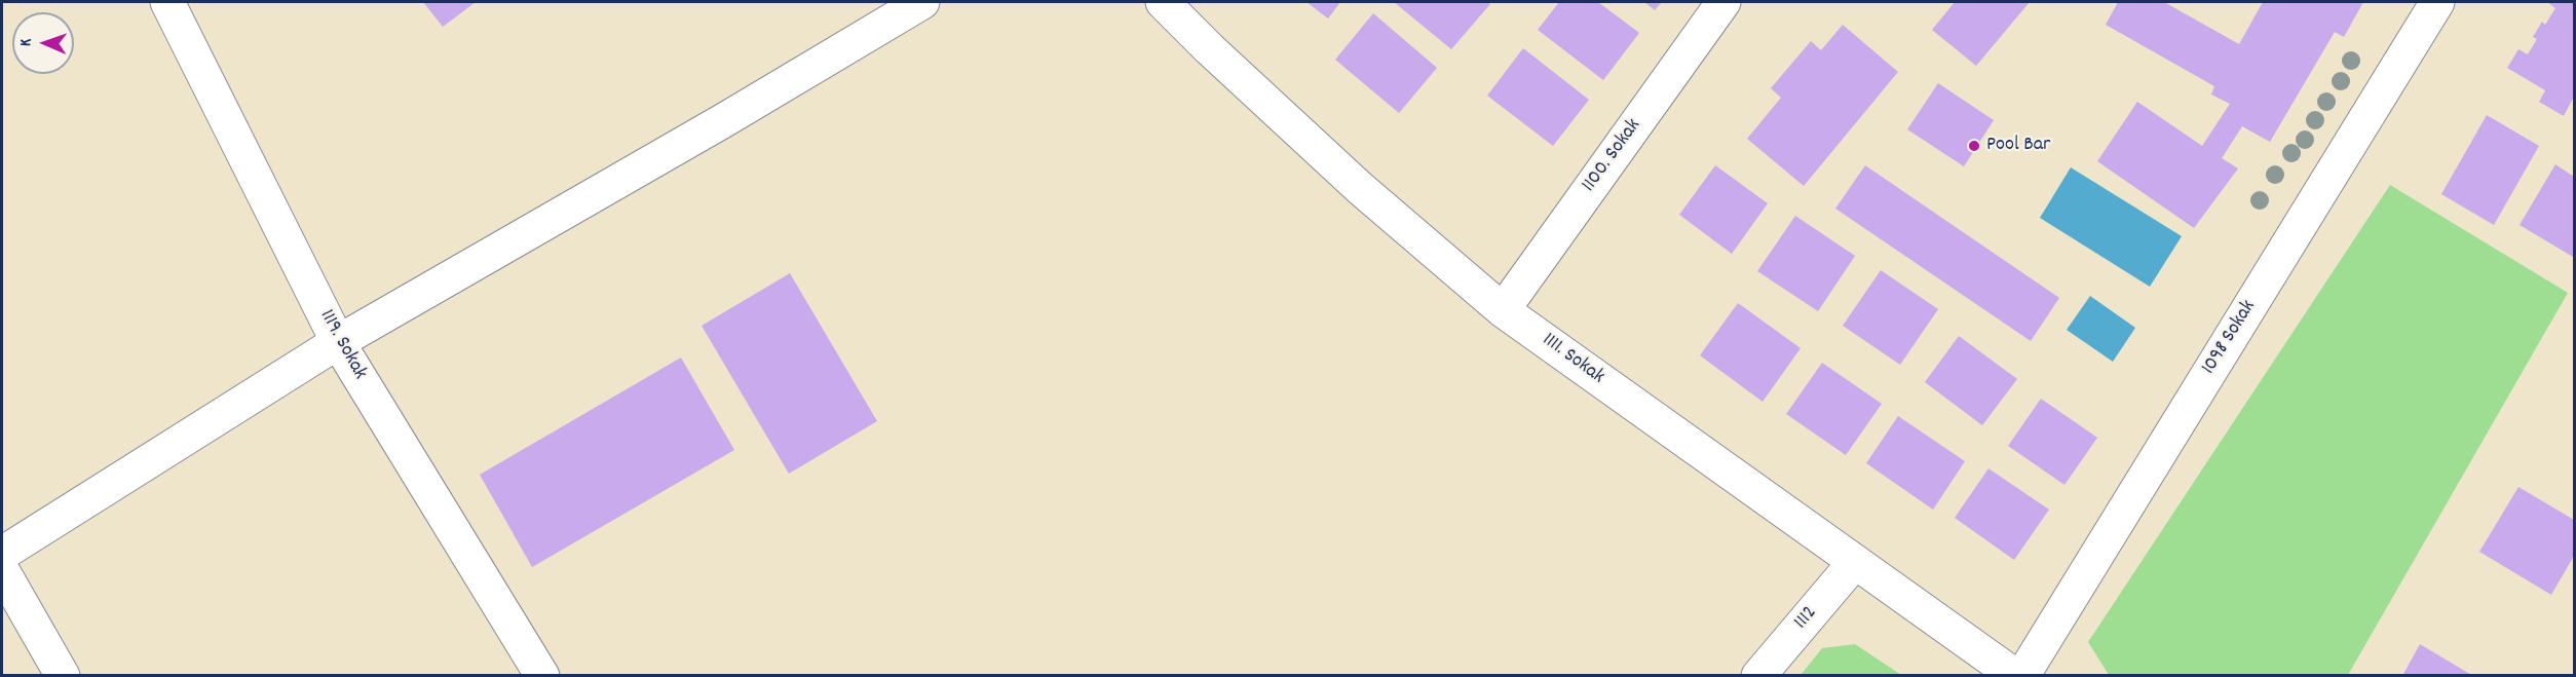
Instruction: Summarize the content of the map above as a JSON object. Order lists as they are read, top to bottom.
{
  "streets": {
    "street": [
      "1100. Sokak",
      "1098 Sokak",
      "1119. Sokak",
      "1111. Sokak",
      "1112"
    ]
  },
  "crossings": [
    ["1100. Sokak", "1111. Sokak"],
    ["1111. Sokak", "1112"]
  ],
  "places": ["Pool Bar"],
  "north": "left"
}
